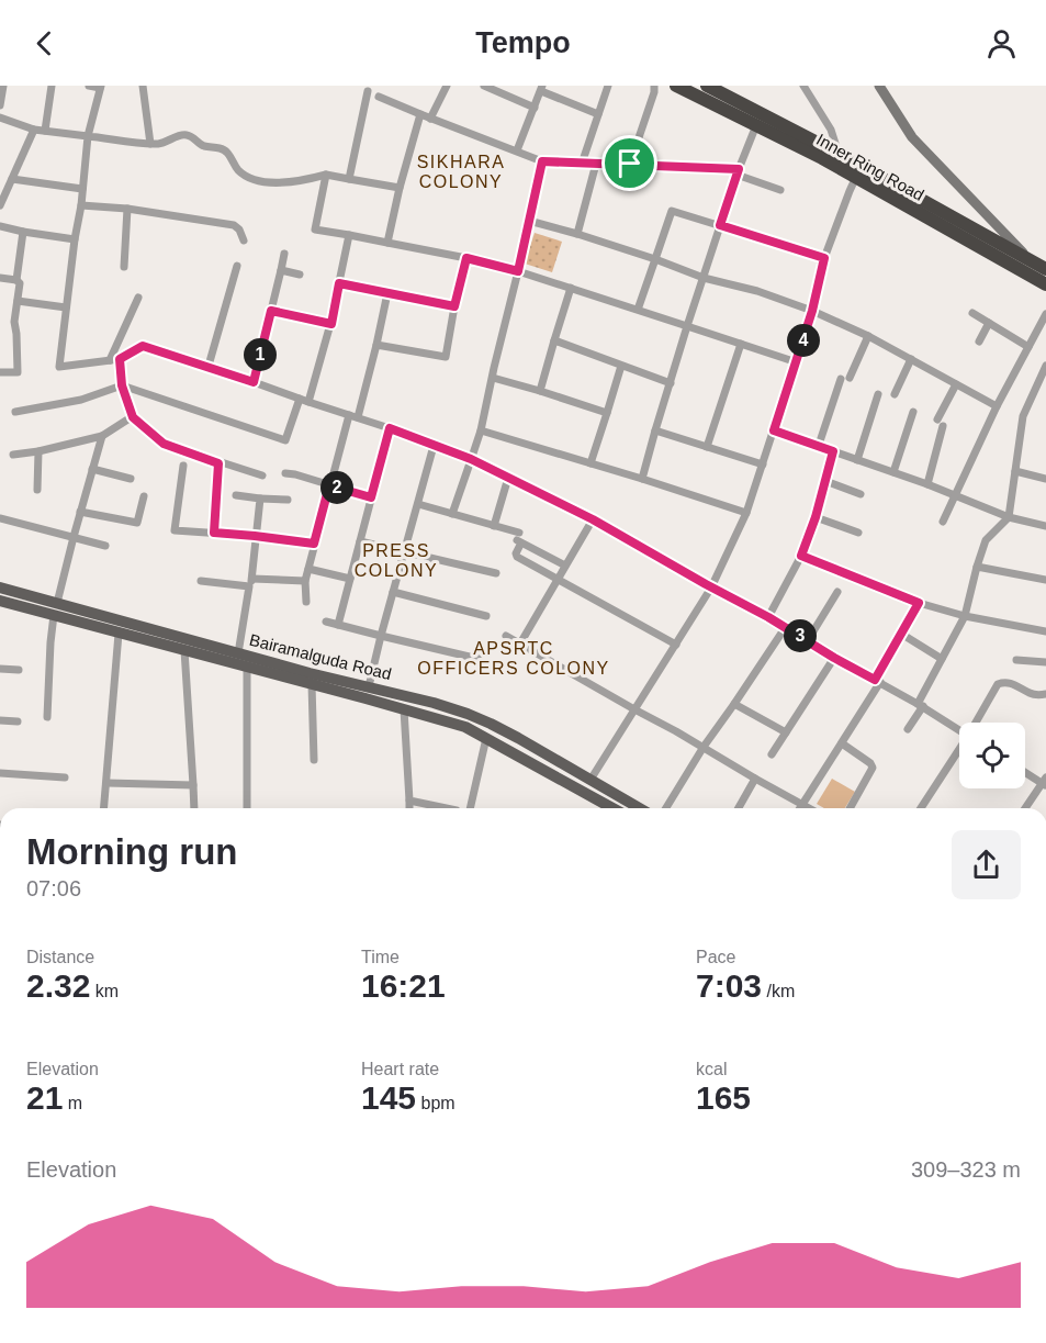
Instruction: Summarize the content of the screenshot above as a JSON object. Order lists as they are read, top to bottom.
{
  "streets": {
    "highway": ["Inner Ring Road"],
    "main road": ["Bairamalguda Road"]
  },
  "districts": ["SIKHARA COLONY", "PRESS COLONY", "APSRTC OFFICERS COLONY"],
  "page": {
    "header": "Tempo",
    "pins": [
      "4",
      "1",
      "2",
      "3"
    ],
    "heading": ["Morning run", "07:06"],
    "stats": [
      ["Distance", "2.32 km"],
      ["Time", "16:21"],
      ["Pace", "7:03 /km"],
      ["Elevation", "21 m"],
      ["Heart rate", "145 bpm"],
      ["kcal", "165"]
    ],
    "chart": ["Elevation", "309–323 m"]
  }
}
